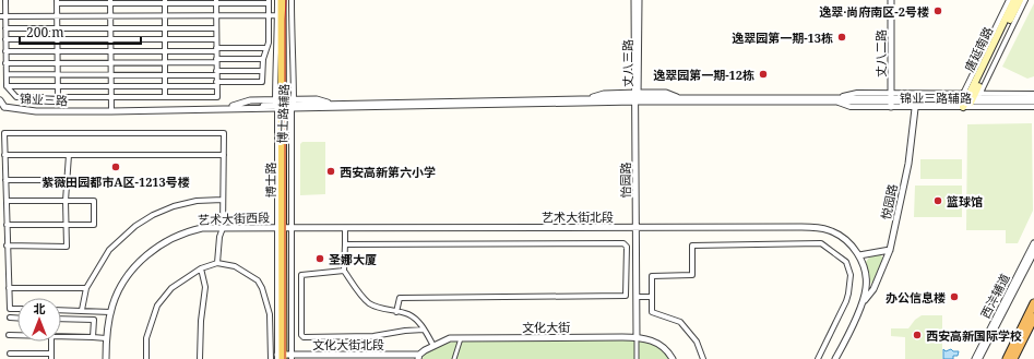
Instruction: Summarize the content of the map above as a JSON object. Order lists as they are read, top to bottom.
{
  "streets": {
    "main road": ["唐延南路", "博士路"],
    "street": [
      "丈八二路",
      "丈八三路",
      "锦业三路辅路",
      "锦业三路",
      "博士路辅路",
      "怡园路",
      "悦园路",
      "艺术大街北段",
      "艺术大街西段",
      "西沣辅道",
      "文化大街",
      "文化大街北段"
    ]
  },
  "crossings": [
    ["唐延南路", "锦业三路辅路"],
    ["丈八二路", "锦业三路辅路"],
    ["丈八三路", "怡园路"],
    ["锦业三路", "博士路辅路"],
    ["锦业三路", "博士路"],
    ["博士路辅路", "博士路"],
    ["博士路", "艺术大街北段"],
    ["博士路", "艺术大街西段"],
    ["博士路", "文化大街北段"],
    ["怡园路", "艺术大街北段"],
    ["怡园路", "文化大街"],
    ["艺术大街北段", "艺术大街西段"],
    ["文化大街", "文化大街北段"]
  ],
  "places": [
    "逸翠·尚府南区-2号楼",
    "逸翠园第一期-13栋",
    "逸翠园第一期-12栋",
    "紫薇田园都市A区-1213号楼",
    "西安高新第六小学",
    "篮球馆",
    "圣娜大厦",
    "办公信息楼",
    "西安高新国际学校"
  ],
  "scale_bar": "200 m",
  "north": "top"
}
